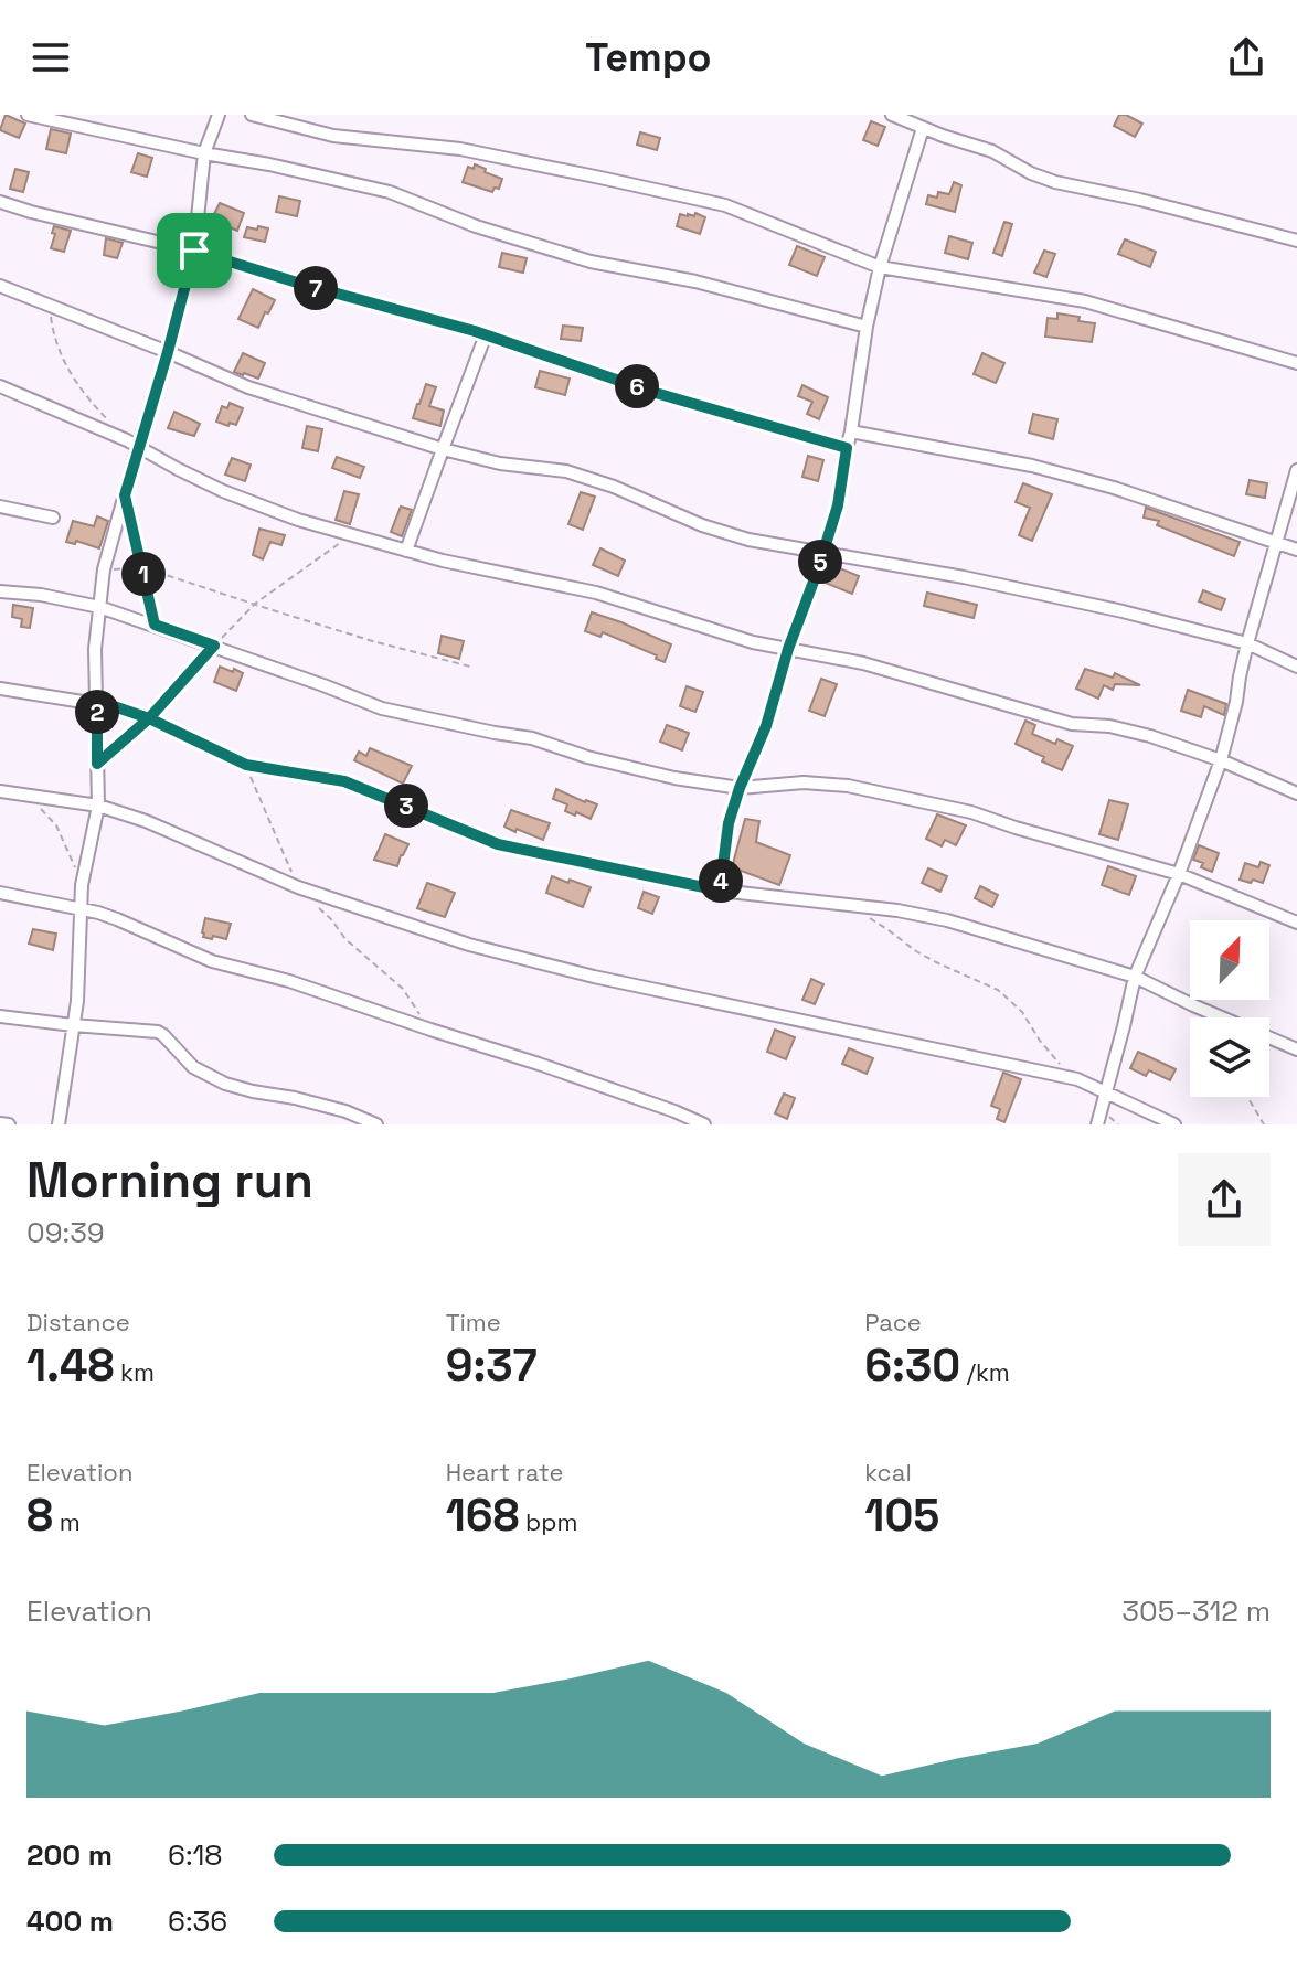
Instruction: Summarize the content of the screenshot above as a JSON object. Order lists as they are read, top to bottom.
{
  "north": "top right",
  "page": {
    "header": "Tempo",
    "pins": [
      "7",
      "6",
      "5",
      "1",
      "2",
      "3",
      "4"
    ],
    "heading": ["Morning run", "09:39"],
    "stats": [
      ["Distance", "1.48 km"],
      ["Time", "9:37"],
      ["Pace", "6:30 /km"],
      ["Elevation", "8 m"],
      ["Heart rate", "168 bpm"],
      ["kcal", "105"]
    ],
    "chart": ["Elevation", "305–312 m"],
    "list": [
      {
        "name": "200 m",
        "note": "6:18"
      },
      {
        "name": "400 m",
        "note": "6:36"
      }
    ]
  }
}
